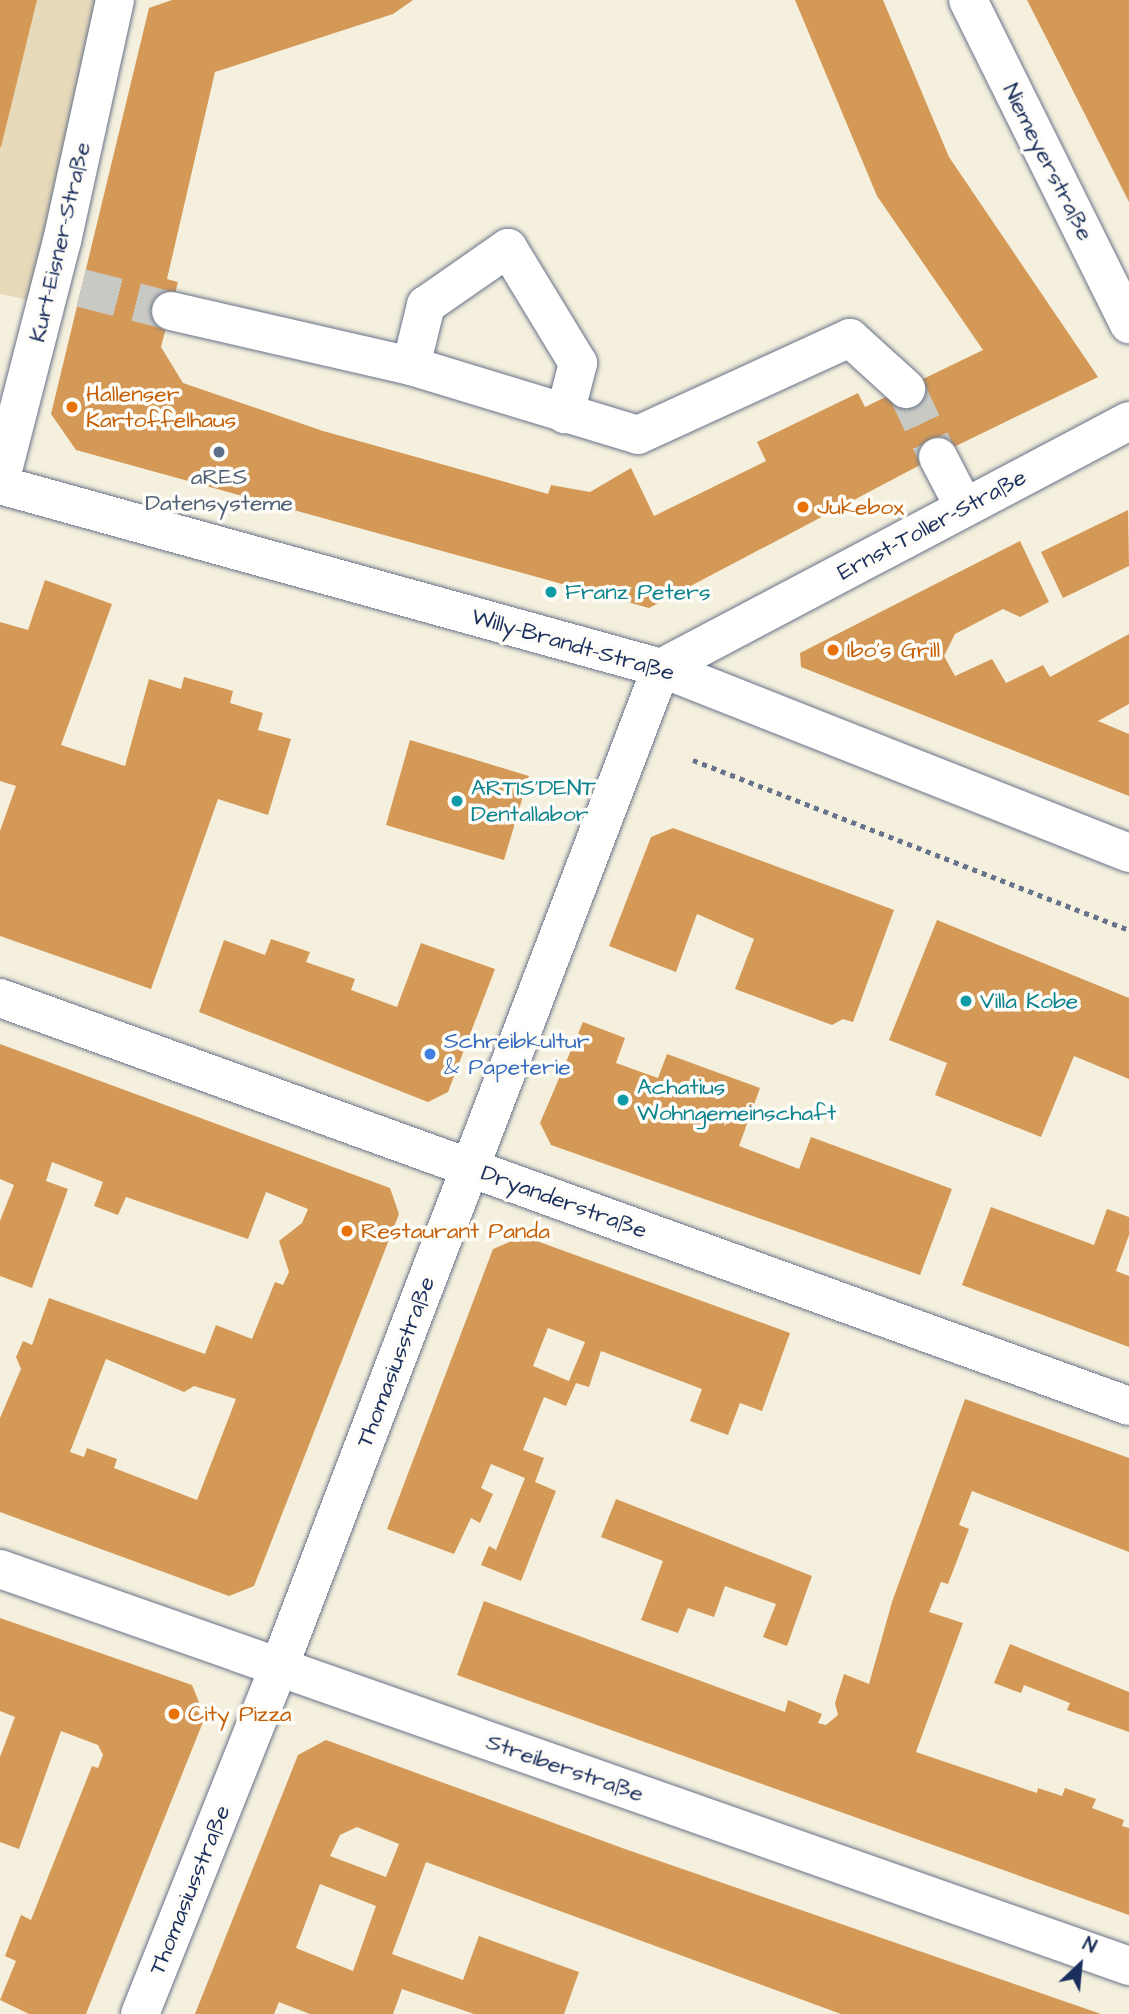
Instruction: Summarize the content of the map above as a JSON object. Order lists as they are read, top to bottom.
{
  "streets": {
    "street": [
      "Niemeyerstraße",
      "Kurt-Eisner-Straße",
      "Ernst-Toller-Straße",
      "Willy-Brandt-Straße",
      "Dryanderstraße",
      "Thomasiusstraße",
      "Streiberstraße"
    ]
  },
  "crossings": [
    ["Kurt-Eisner-Straße", "Willy-Brandt-Straße"],
    ["Ernst-Toller-Straße", "Willy-Brandt-Straße"],
    ["Ernst-Toller-Straße", "Thomasiusstraße"],
    ["Willy-Brandt-Straße", "Thomasiusstraße"],
    ["Dryanderstraße", "Thomasiusstraße"],
    ["Thomasiusstraße", "Streiberstraße"]
  ],
  "places": [
    "Hallenser Kartoffelhaus",
    "aRES Datensysteme",
    "Jukebox",
    "Franz Peters",
    "Ibo's Grill",
    "ARTIS'DENT Dentallabor",
    "Villa Kobe",
    "Schreibkultur & Papeterie",
    "Achatius Wohngemeinschaft",
    "Restaurant Panda",
    "City Pizza"
  ],
  "north": "top right"
}
